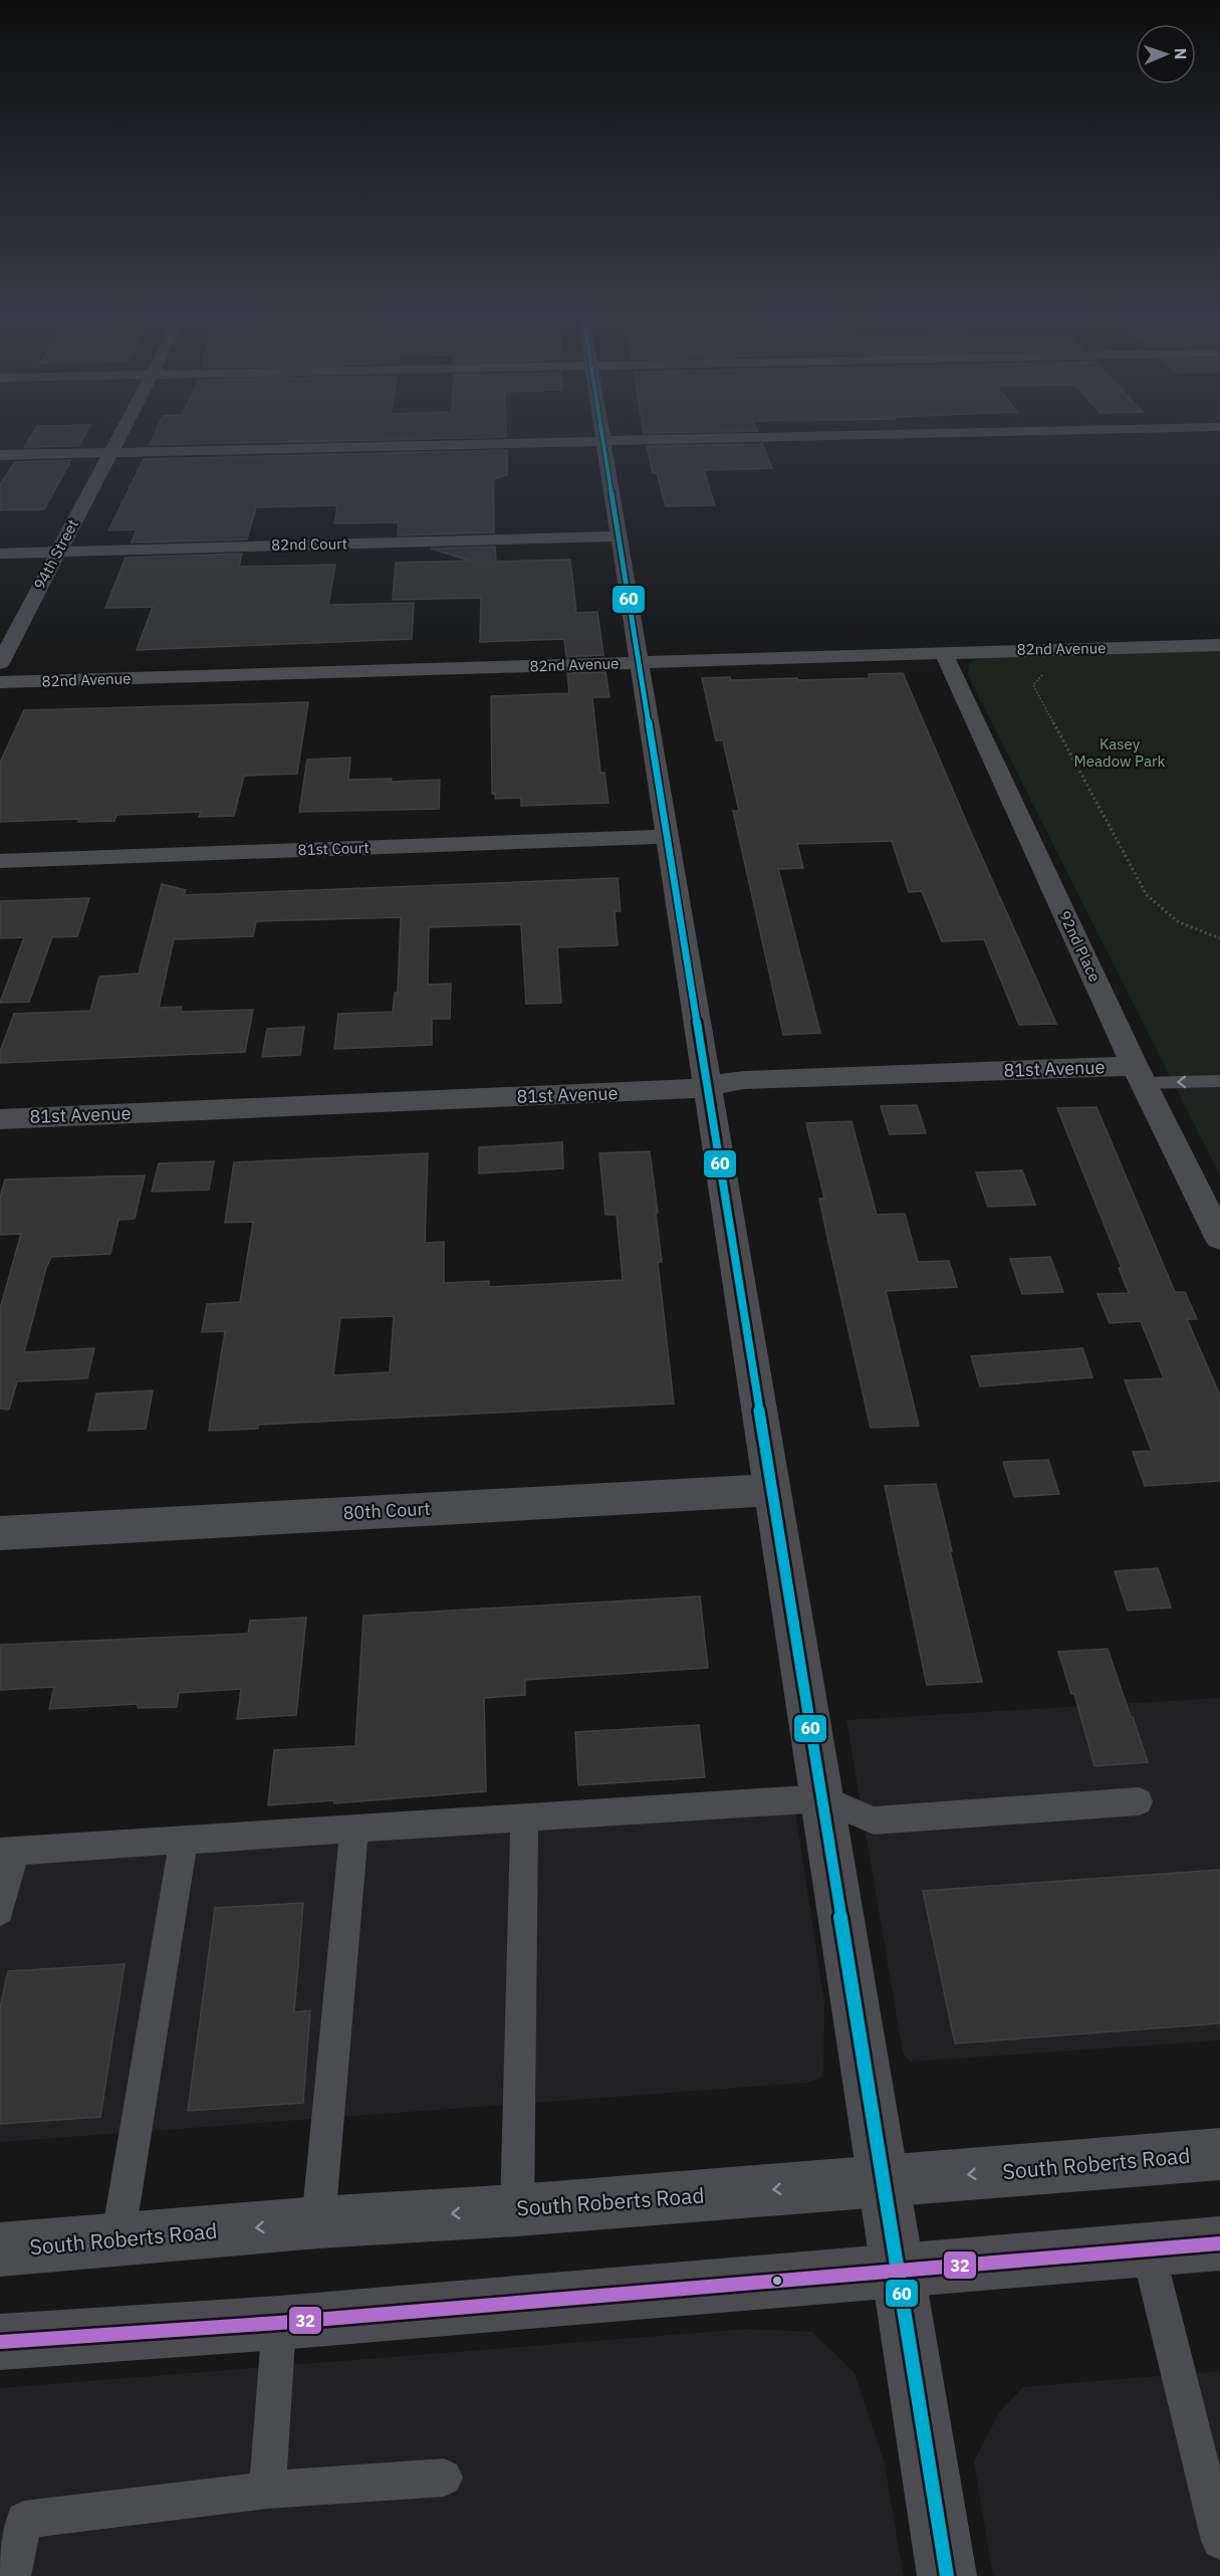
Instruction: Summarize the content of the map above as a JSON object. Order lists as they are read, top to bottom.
{
  "streets": {
    "street": [
      "82nd Court",
      "94th Street",
      "82nd Avenue",
      "81st Court",
      "92nd Place",
      "81st Avenue",
      "80th Court",
      "South Roberts Road"
    ]
  },
  "crossings": [
    ["82nd Court", "94th Street"],
    ["82nd Avenue", "92nd Place"],
    ["92nd Place", "81st Avenue"]
  ],
  "parks": ["Kasey Meadow Park"],
  "lines": ["transit line 60", "transit line 32"],
  "north": "right"
}
